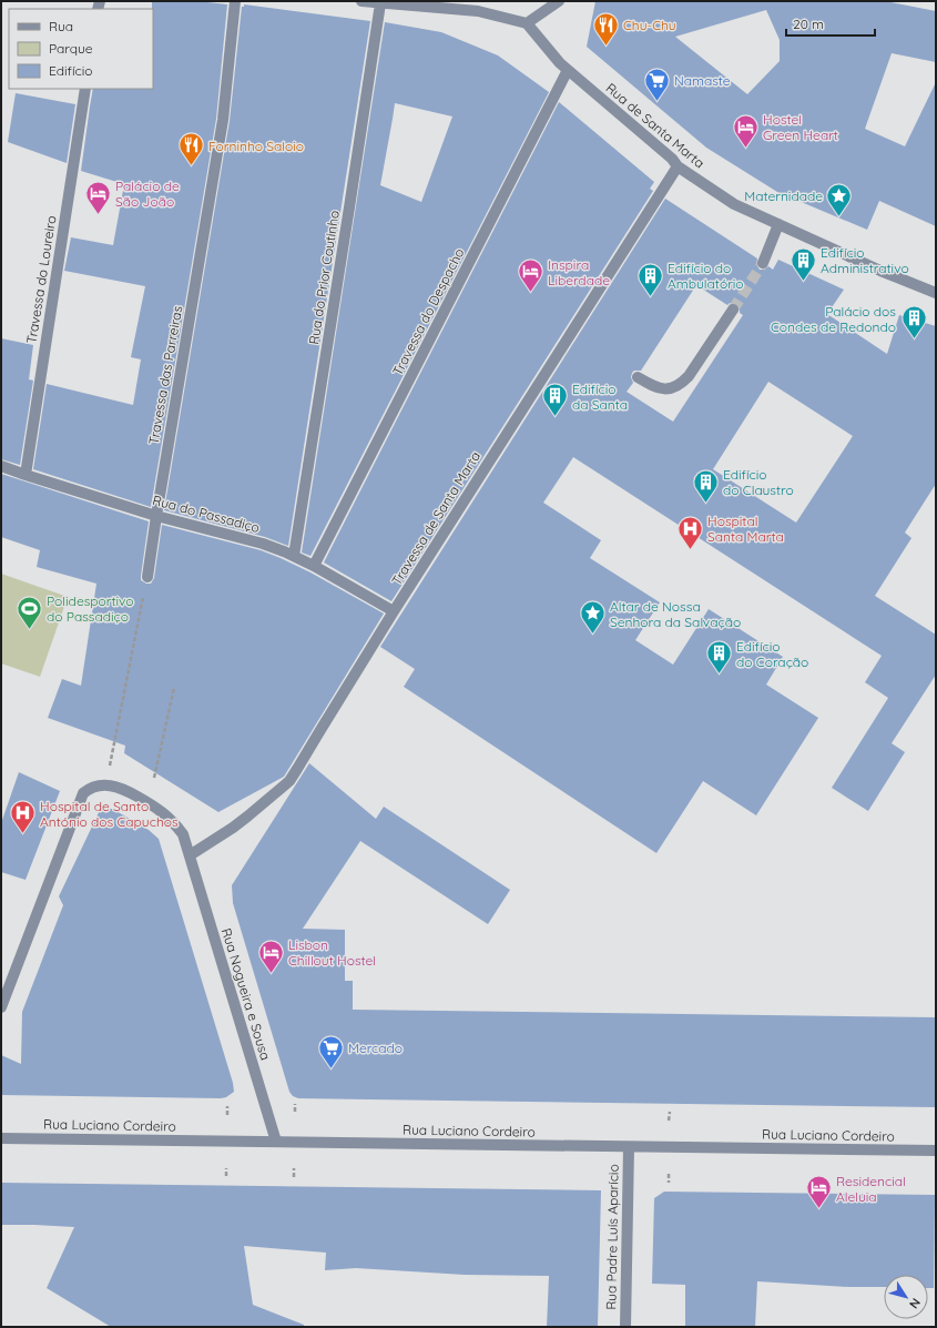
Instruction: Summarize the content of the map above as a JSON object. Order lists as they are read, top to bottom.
{
  "streets": {
    "street": [
      "Rua de Santa Marta",
      "Rua do Prior Coutinho",
      "Travessa do Loureiro",
      "Travessa do Despacho",
      "Travessa das Parreiras",
      "Rua do Passadiço",
      "Travessa de Santa Marta",
      "Rua Nogueira e Sousa",
      "Rua Luciano Cordeiro",
      "Rua Padre Luís Aparício"
    ]
  },
  "crossings": [
    ["Rua de Santa Marta", "Travessa do Despacho"],
    ["Rua de Santa Marta", "Travessa de Santa Marta"],
    ["Rua do Prior Coutinho", "Rua do Passadiço"],
    ["Travessa do Loureiro", "Rua do Passadiço"],
    ["Travessa do Despacho", "Rua do Passadiço"],
    ["Travessa das Parreiras", "Rua do Passadiço"],
    ["Rua do Passadiço", "Travessa de Santa Marta"],
    ["Travessa de Santa Marta", "Rua Nogueira e Sousa"],
    ["Rua Nogueira e Sousa", "Rua Luciano Cordeiro"],
    ["Rua Luciano Cordeiro", "Rua Padre Luís Aparício"]
  ],
  "places": {
    "restaurant": ["Chu-Chu", "Forninho Saloio"],
    "supermarket": ["Namaste", "Mercado"],
    "hotel": [
      "Hostel Green Heart",
      "Palácio de São João",
      "Inspira Liberdade",
      "Lisbon Chillout Hostel",
      "Residencial Aleluia"
    ],
    "place": ["Maternidade", "Altar de Nossa Senhora da Salvação"],
    "building": [
      "Edifício Administrativo",
      "Edifício do Ambulatório",
      "Palácio dos Condes de Redondo",
      "Edifício da Santa",
      "Edifício do Claustro",
      "Edifício do Coração"
    ],
    "hospital": ["Hospital Santa Marta", "Hospital de Santo António dos Capuchos"],
    "sports": ["Polidesportivo do Passadiço"]
  },
  "legend": ["Rua", "Parque", "Edifício"],
  "scale_bar": "20 m",
  "north": "bottom right"
}
